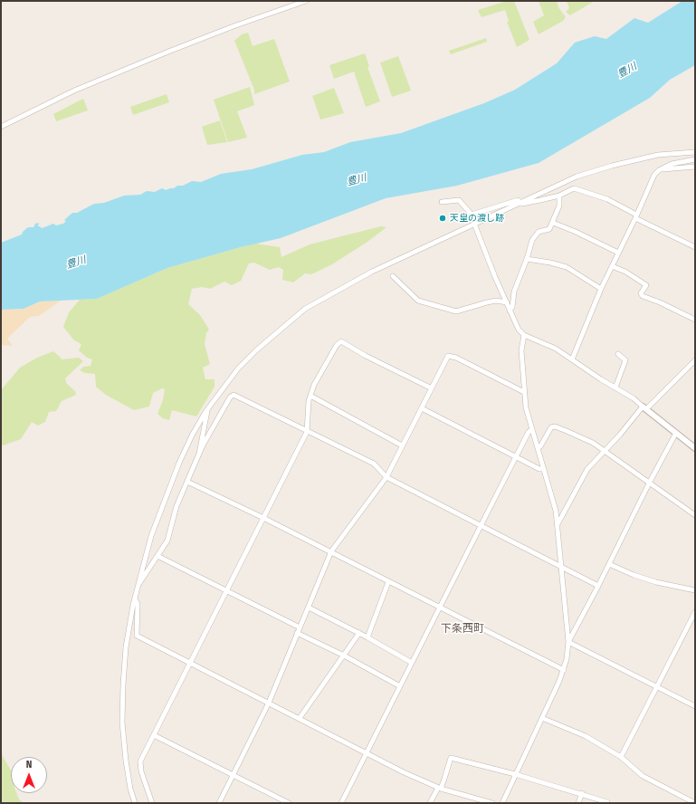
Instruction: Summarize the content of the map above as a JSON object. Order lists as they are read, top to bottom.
{
  "districts": ["下条西町"],
  "water": ["豊川"],
  "places": ["天皇の渡し跡"],
  "north": "top"
}
